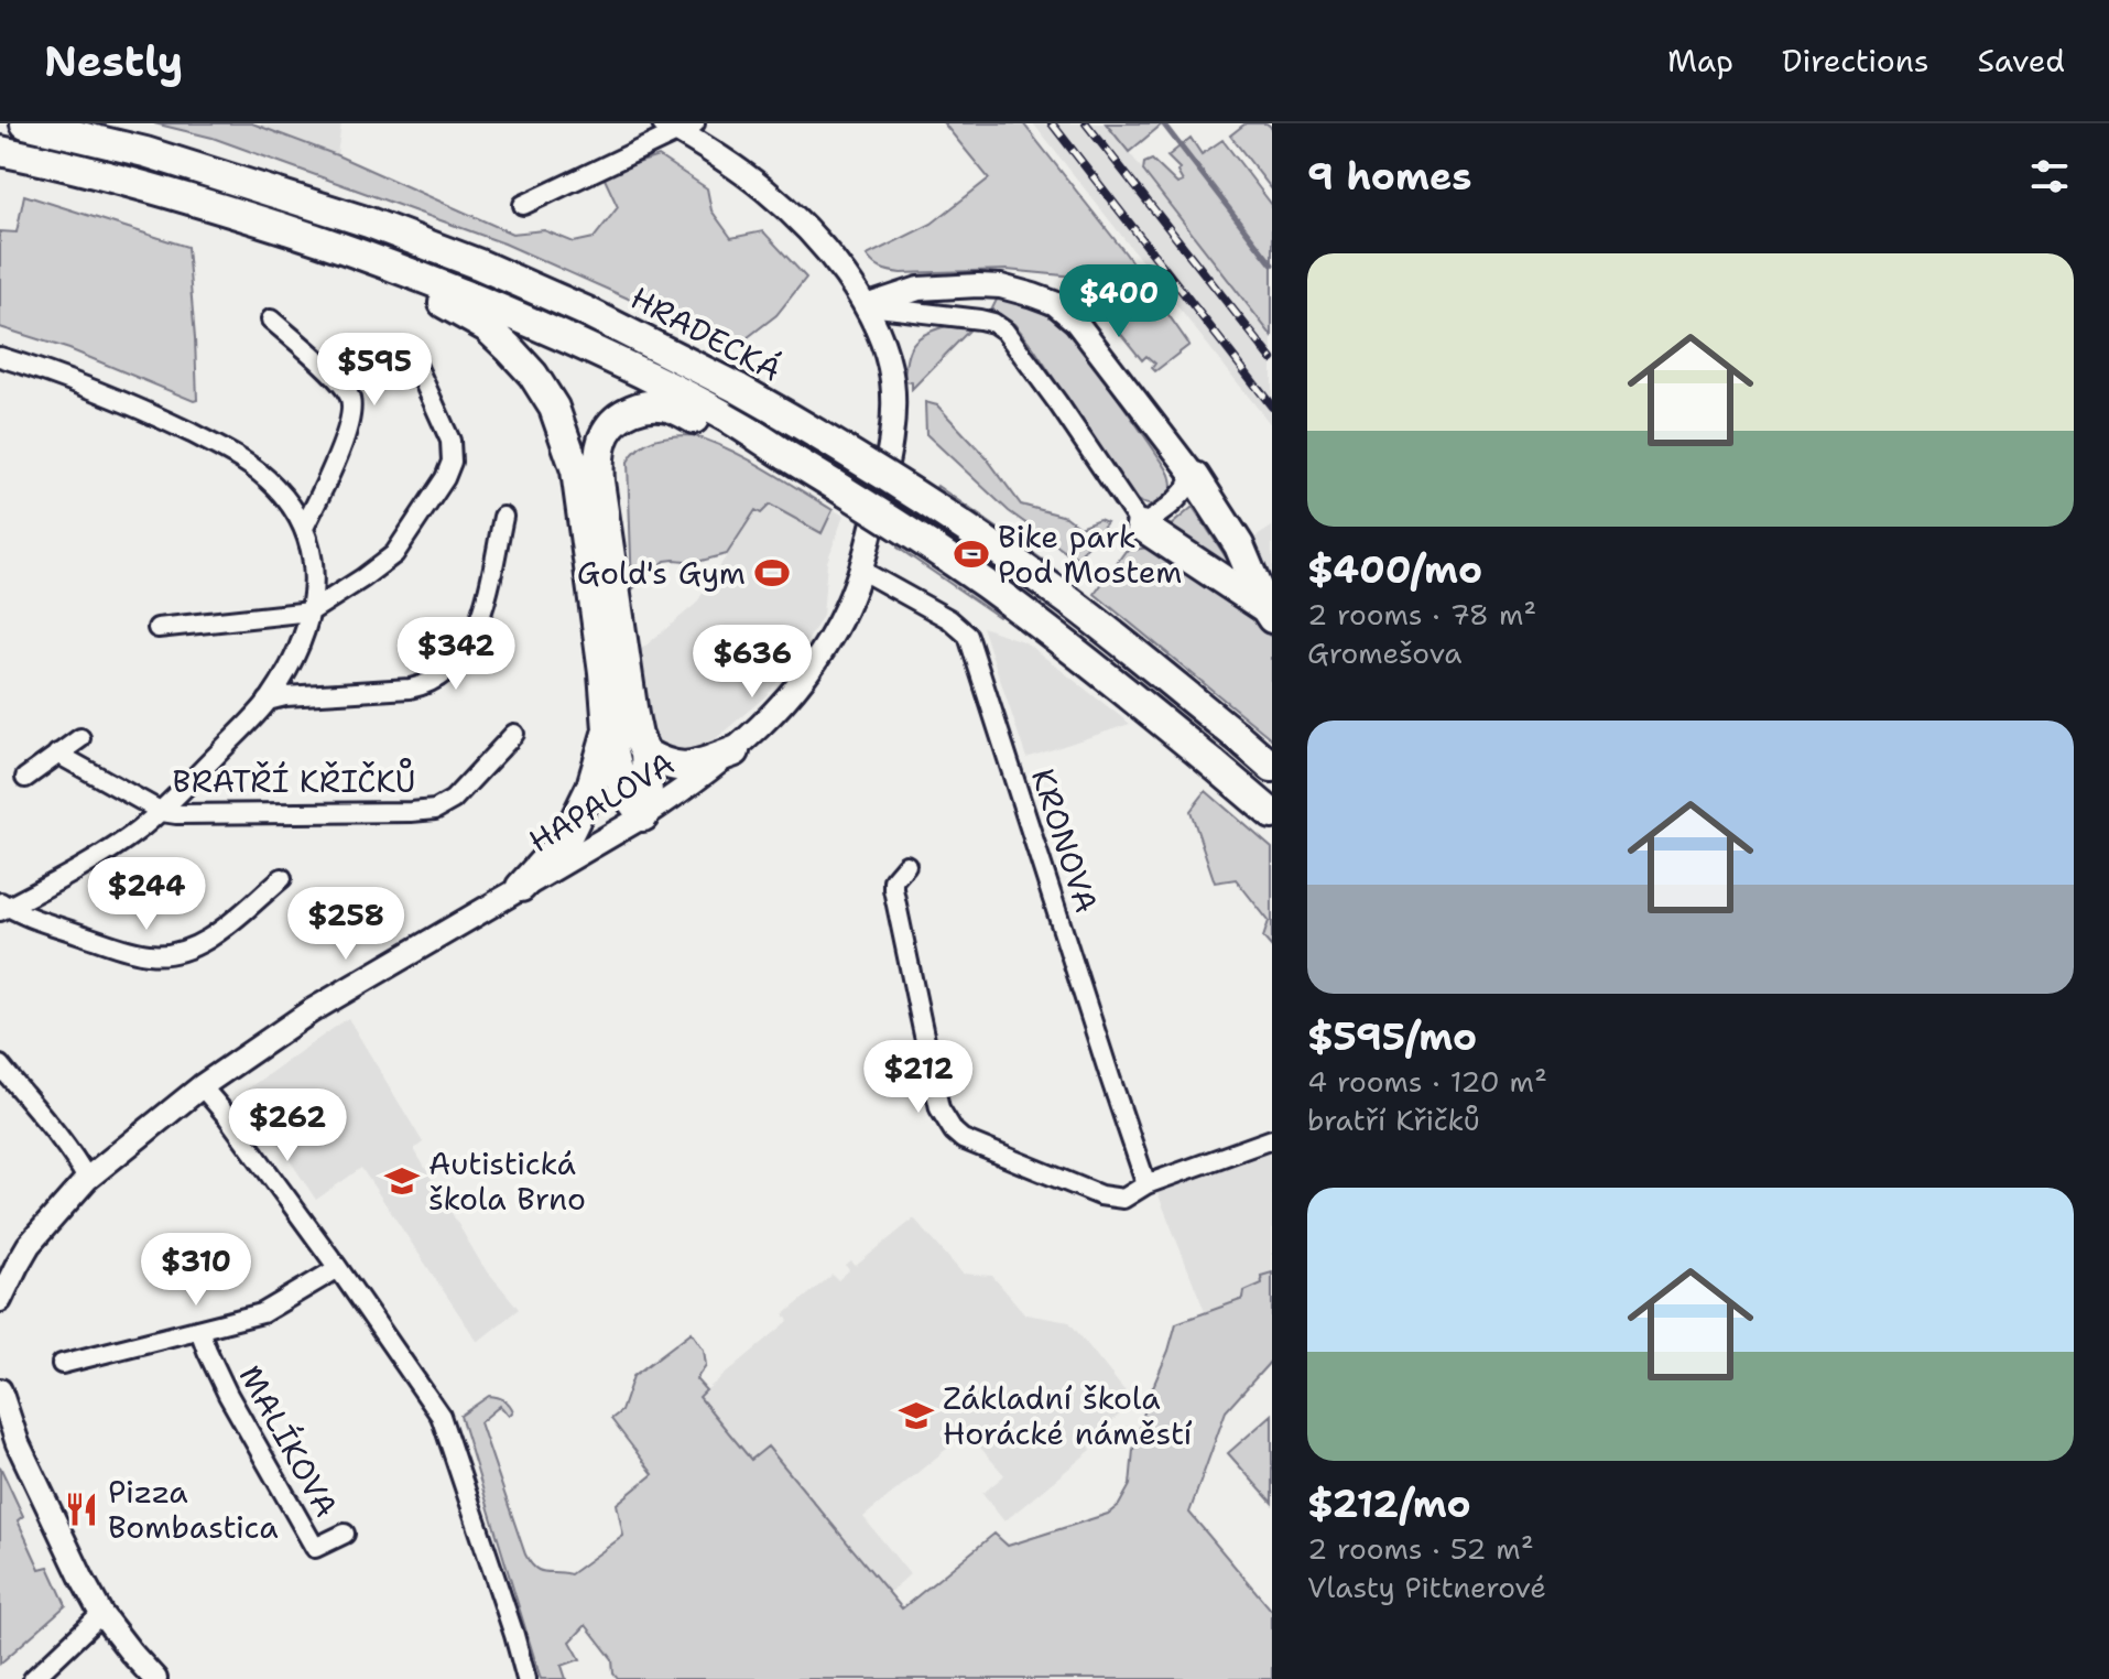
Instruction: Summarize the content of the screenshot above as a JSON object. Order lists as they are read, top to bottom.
{
  "streets": {
    "highway": ["HRADECKÁ"],
    "street": [
      "BRATŘÍ KŘIČKŮ",
      "HAPALOVA",
      "KRONOVA",
      "MALÍKOVA"
    ]
  },
  "crossings": [
    ["HAPALOVA", "KRONOVA"]
  ],
  "places": {
    "sports": ["Bike park Pod Mostem", "Gold's Gym"],
    "school or university": ["Autistická škola Brno", "Základní škola Horácké náměstí"],
    "restaurant": ["Pizza Bombastica"]
  },
  "page": {
    "header": "Nestly",
    "nav": ["Map", "Directions", "Saved"],
    "heading": "9 homes",
    "list": [
      {
        "name": "$400/mo",
        "note": "2 rooms · 78 m² · Gromešova"
      },
      {
        "name": "$595/mo",
        "note": "4 rooms · 120 m² · bratří Křičků"
      },
      {
        "name": "$212/mo",
        "note": "2 rooms · 52 m² · Vlasty Pittnerové"
      }
    ],
    "price": [
      "$400",
      "$595",
      "$342",
      "$636",
      "$244",
      "$258",
      "$212",
      "$262",
      "$310"
    ]
  }
}
